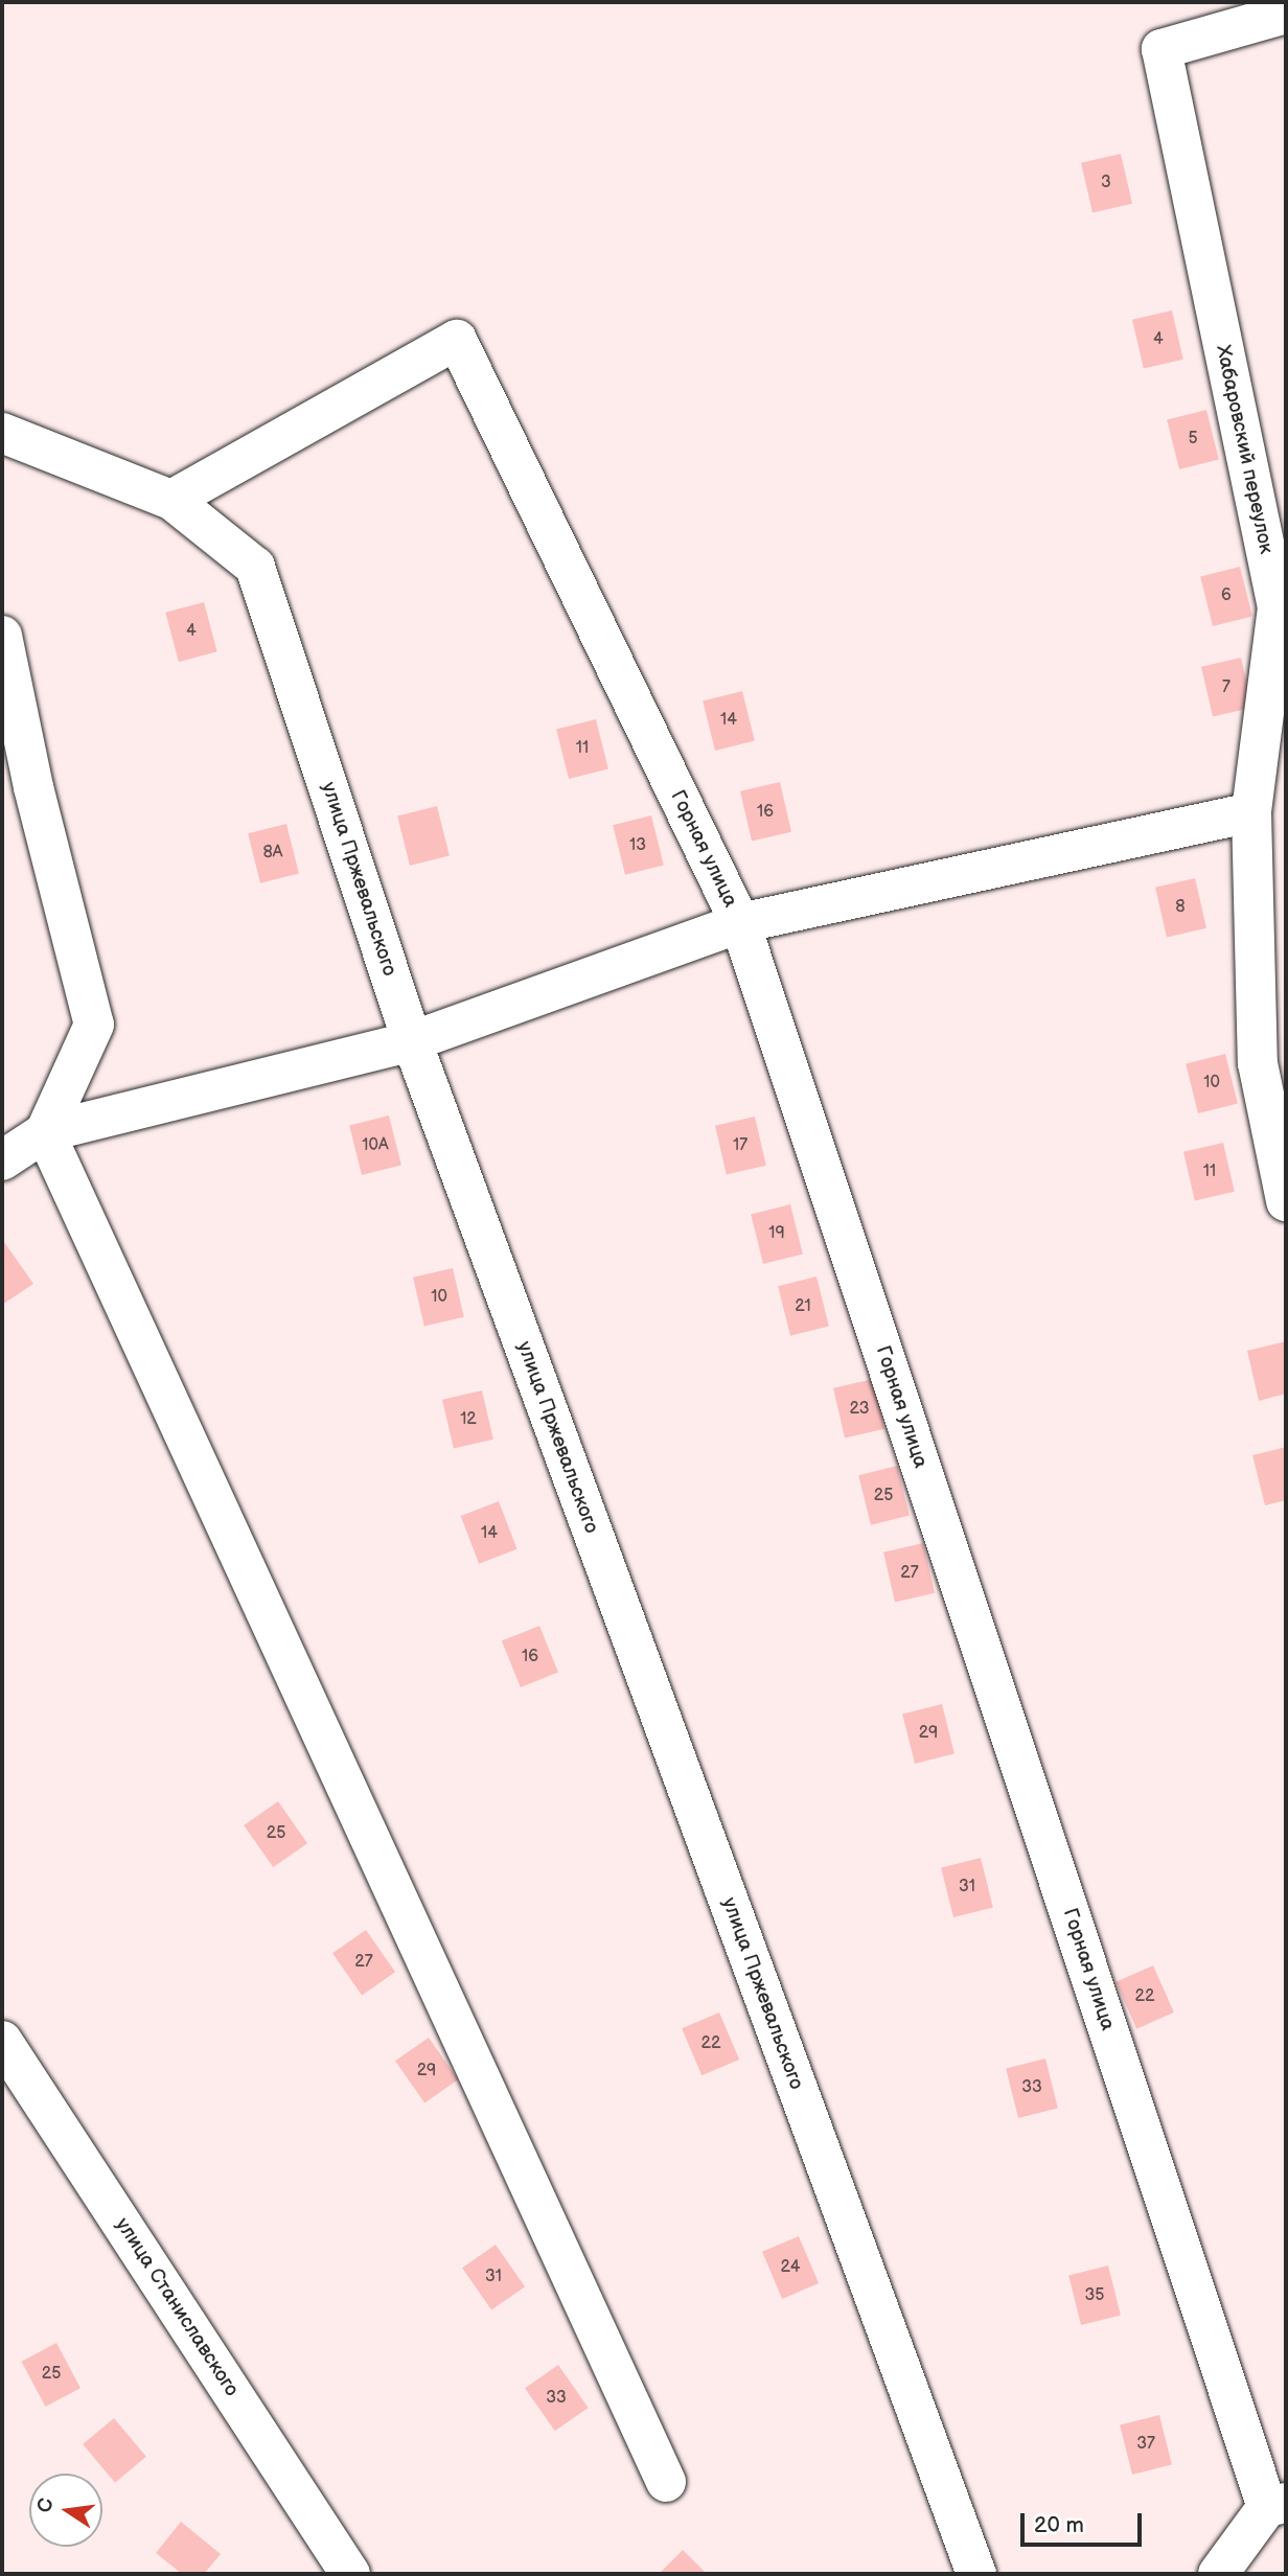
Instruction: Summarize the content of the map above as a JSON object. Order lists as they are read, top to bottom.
{
  "streets": {
    "street": [
      "Хабаровский переулок",
      "Горная улица",
      "улица Пржевальского",
      "улица Станиславского"
    ]
  },
  "crossings": [
    ["Горная улица", "улица Пржевальского"]
  ],
  "house_numbers": [
    "3",
    "4",
    "5",
    "6",
    "4",
    "7",
    "14",
    "11",
    "16",
    "13",
    "8А",
    "8",
    "10",
    "10А",
    "17",
    "11",
    "19",
    "10",
    "21",
    "23",
    "12",
    "25",
    "14",
    "27",
    "16",
    "29",
    "25",
    "31",
    "27",
    "22",
    "22",
    "29",
    "33",
    "24",
    "31",
    "35",
    "25",
    "33",
    "37"
  ],
  "scale_bar": "20 m",
  "north": "left"
}
